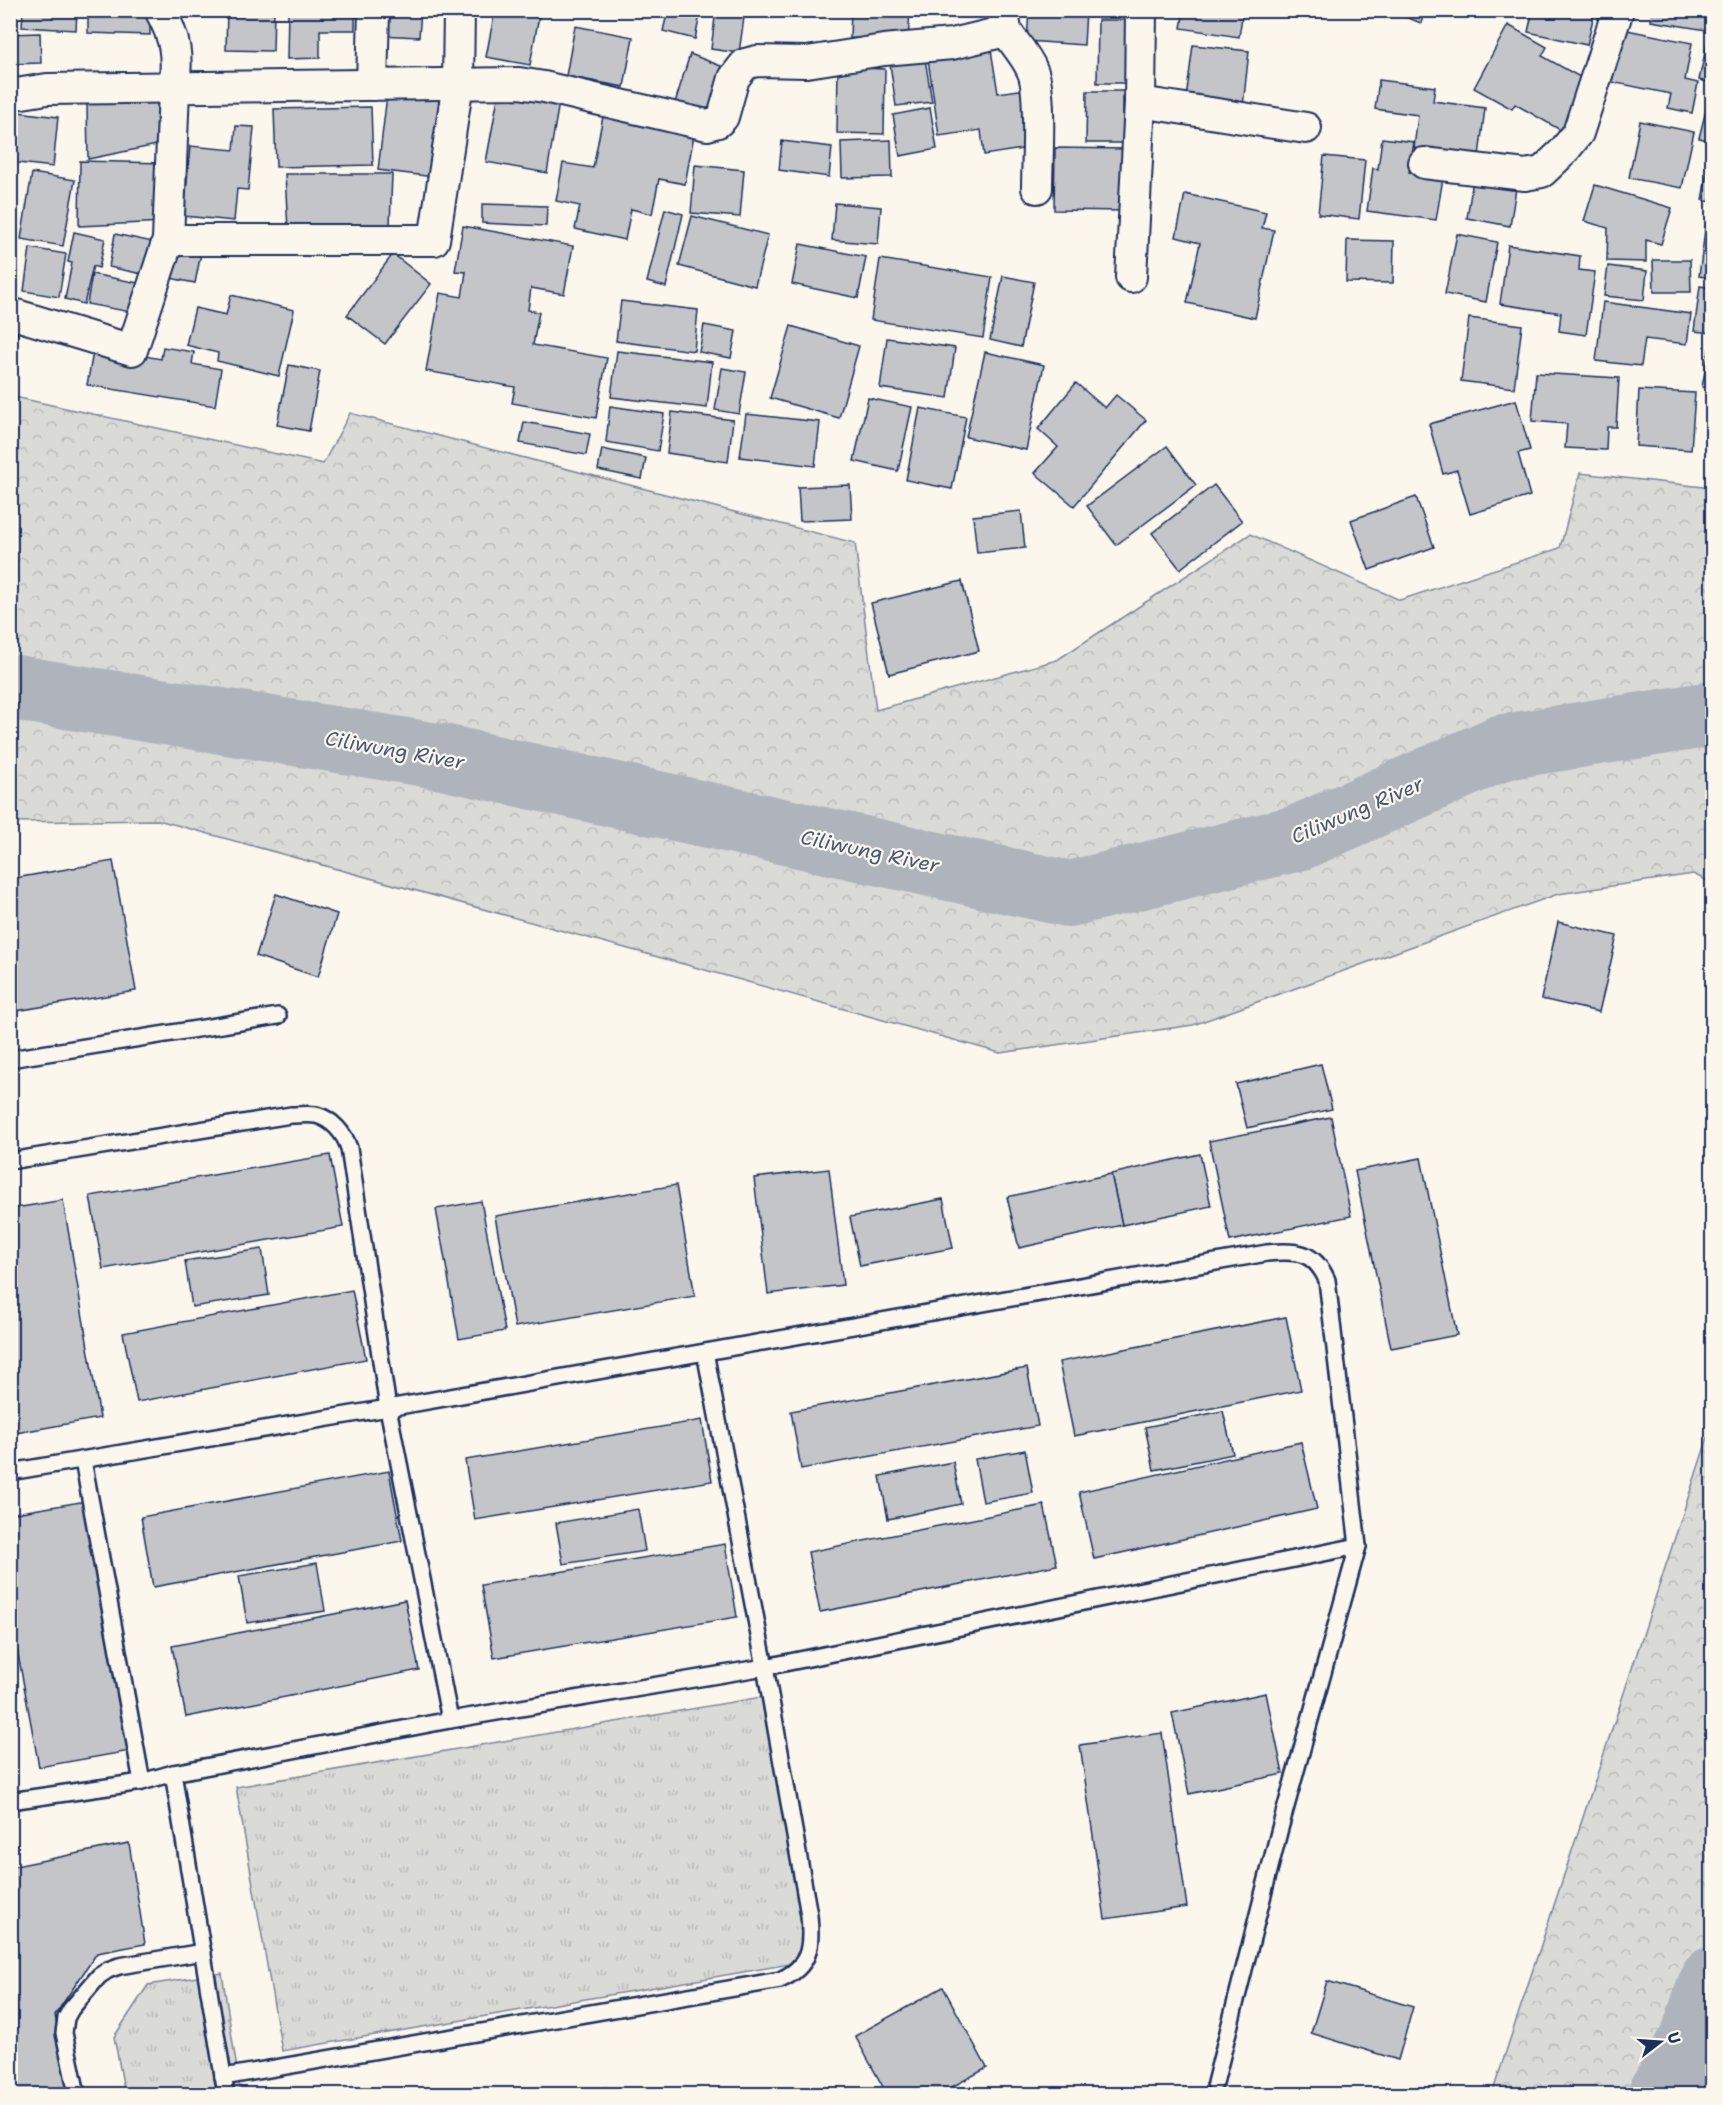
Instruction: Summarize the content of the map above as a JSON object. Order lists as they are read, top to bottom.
{
  "water": ["Ciliwung River"],
  "north": "right"
}
